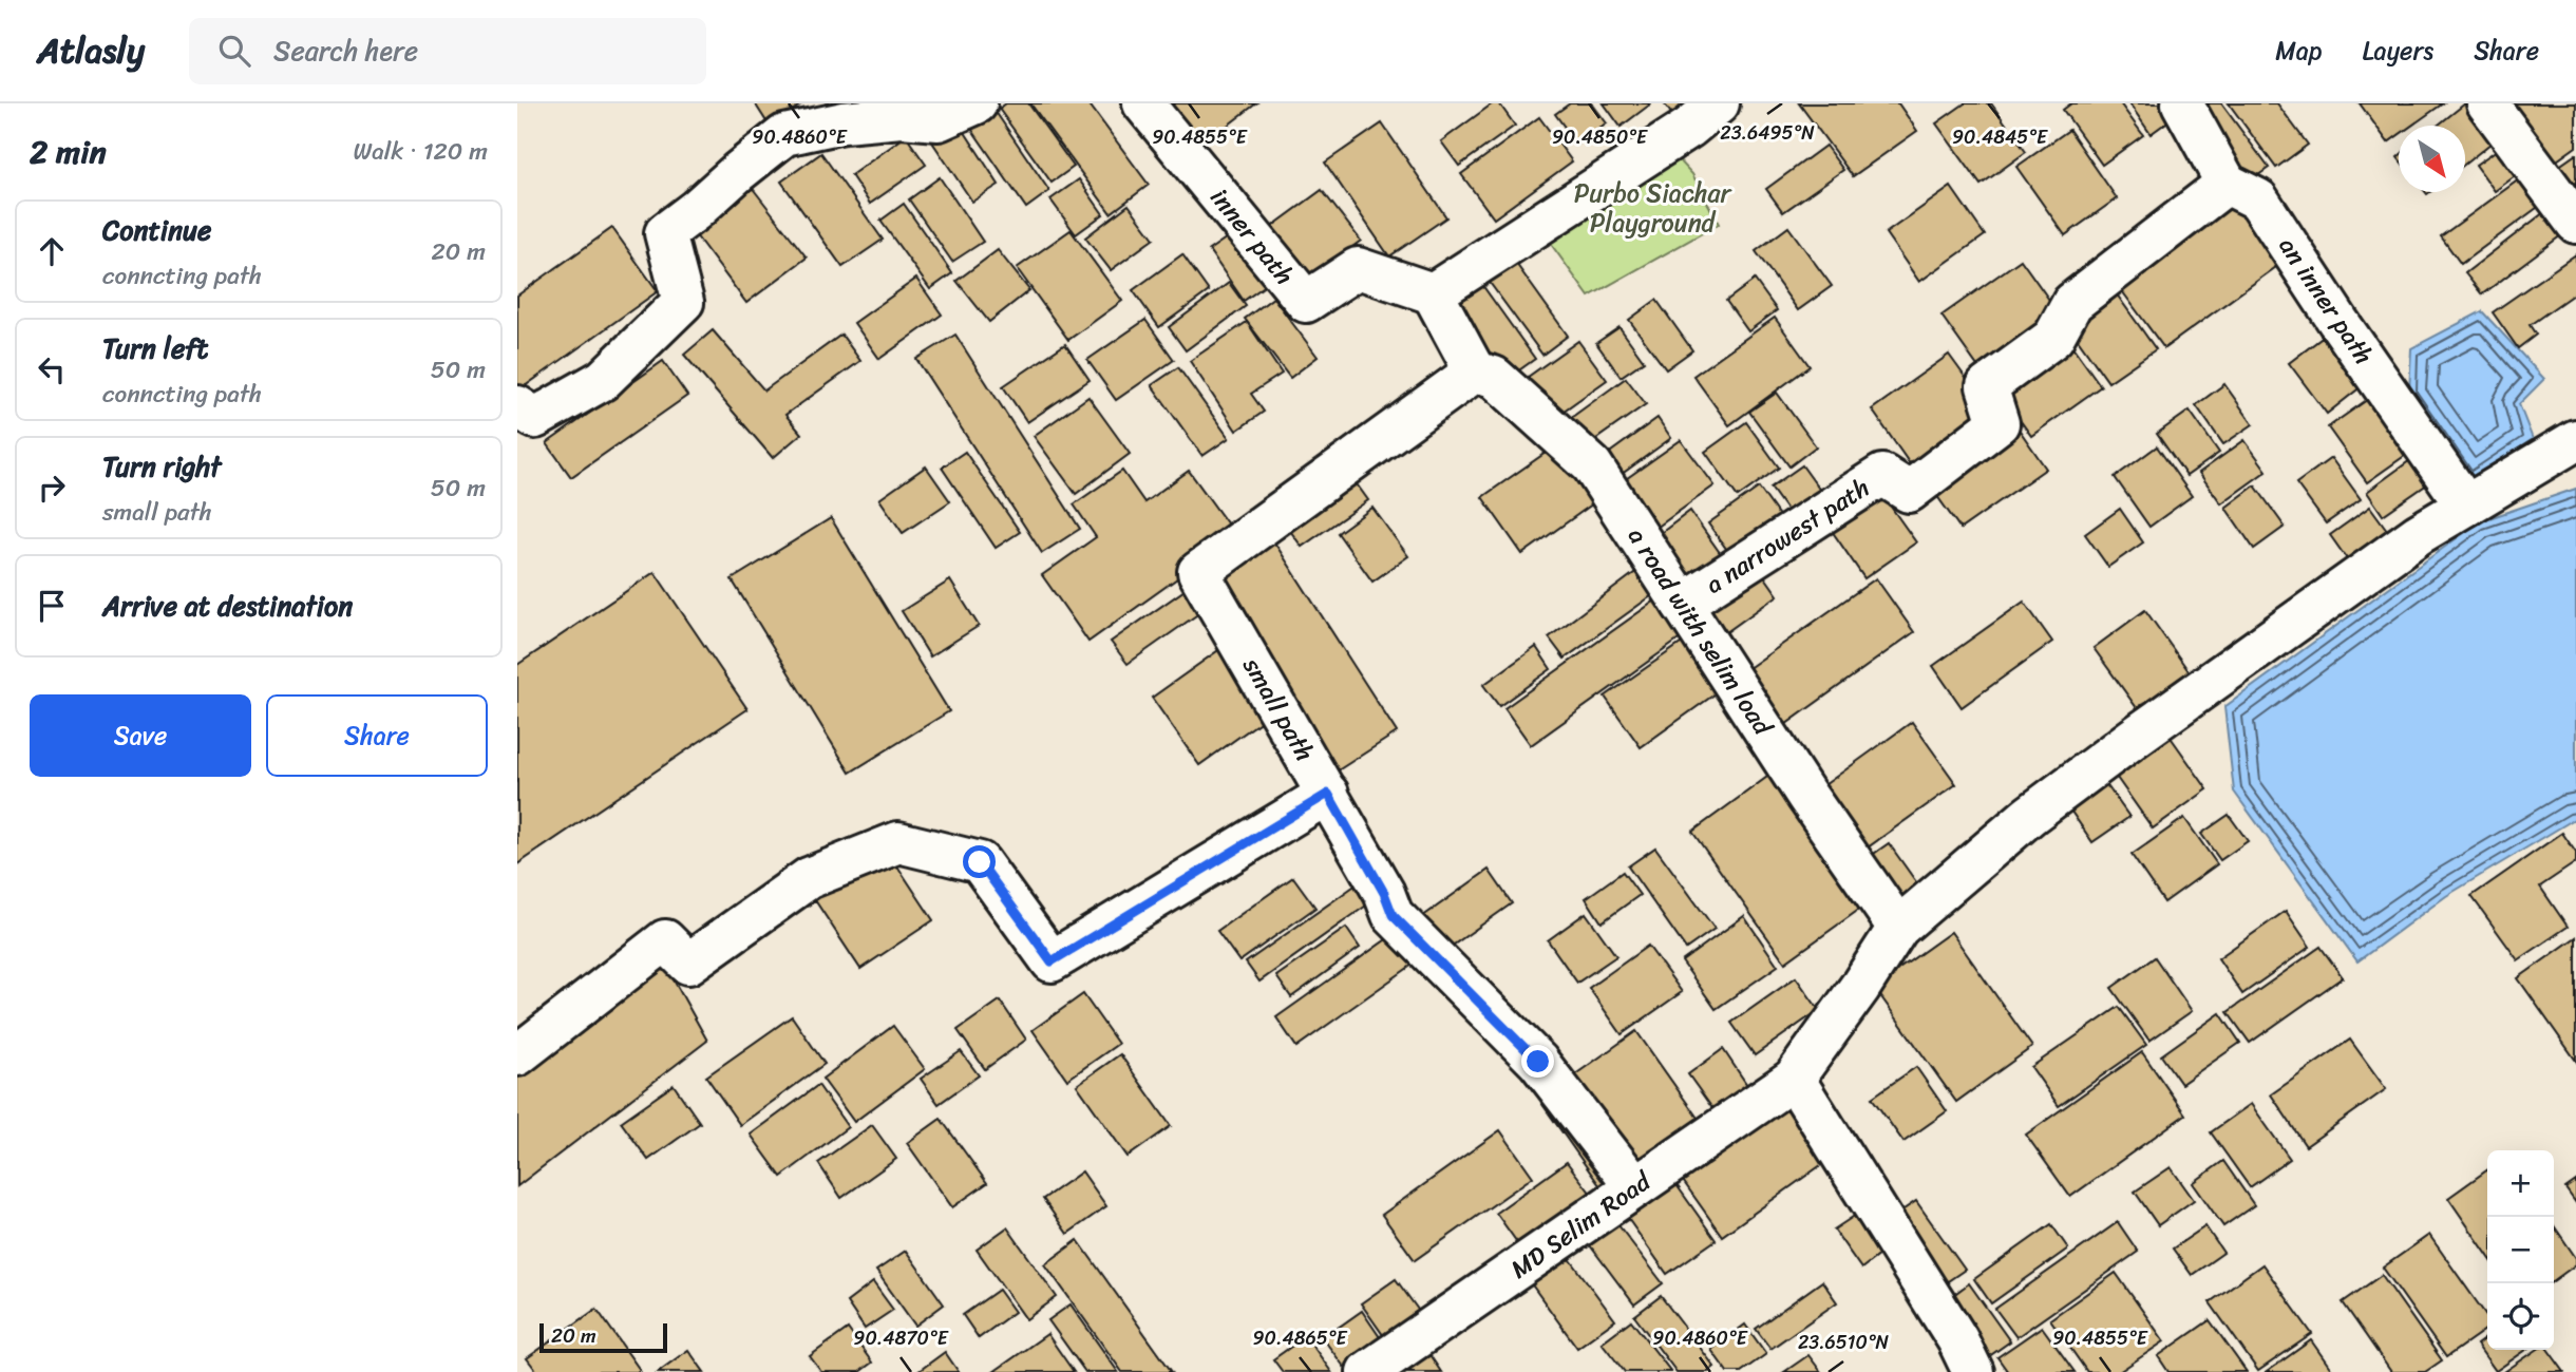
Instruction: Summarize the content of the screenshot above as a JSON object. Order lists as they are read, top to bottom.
{
  "streets": {
    "street": [
      "inner path",
      "an inner path",
      "a narrowest path",
      "a road with selim load",
      "small path",
      "MD Selim Road"
    ]
  },
  "crossings": [
    ["an inner path", "a narrowest path"],
    ["an inner path", "MD Selim Road"],
    ["a narrowest path", "a road with selim load"],
    ["a road with selim load", "small path"],
    ["a road with selim load", "MD Selim Road"],
    ["small path", "MD Selim Road"]
  ],
  "parks": ["Purbo Siachar Playground"],
  "scale_bar": "20 m",
  "north": "bottom right",
  "page": {
    "header": "Atlasly",
    "search": "Search here",
    "nav": ["Map", "Layers", "Share"],
    "heading": ["2 min", "Walk · 120 m"],
    "list": [
      ["Continue", "conncting path", "20 m"],
      ["Turn left", "conncting path", "50 m"],
      ["Turn right", "small path", "50 m"],
      "Arrive at destination"
    ],
    "buttons": ["Save", "Share"],
    "map_buttons": ["+", "−"],
    "scale": "20 m"
  },
  "coordinates": [
    "23.6495°N",
    "90.4860°E",
    "90.4855°E",
    "90.4850°E",
    "90.4845°E",
    "90.4870°E",
    "90.4865°E",
    "23.6510°N"
  ]
}
